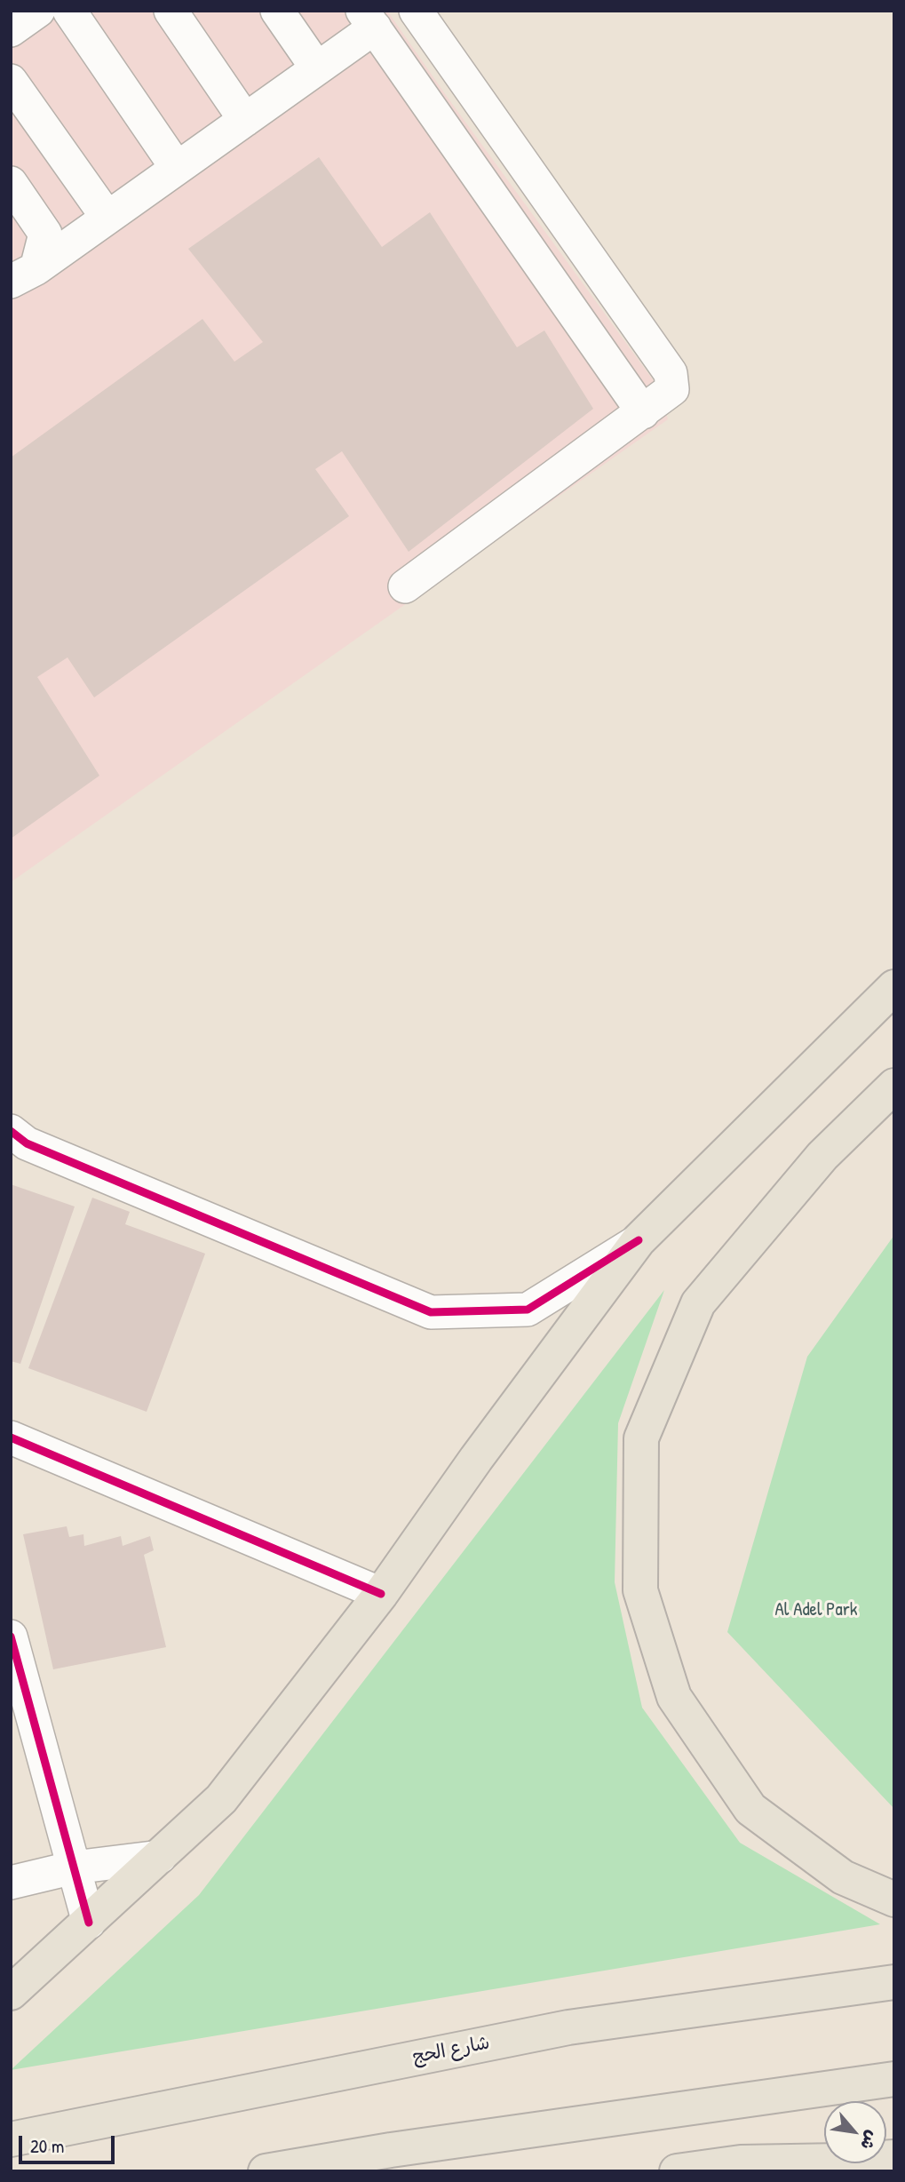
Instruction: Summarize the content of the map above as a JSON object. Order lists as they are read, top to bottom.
{
  "streets": {
    "main road": ["شارع الحج"]
  },
  "parks": ["Al Adel Park"],
  "scale_bar": "20 m",
  "north": "bottom right"
}
